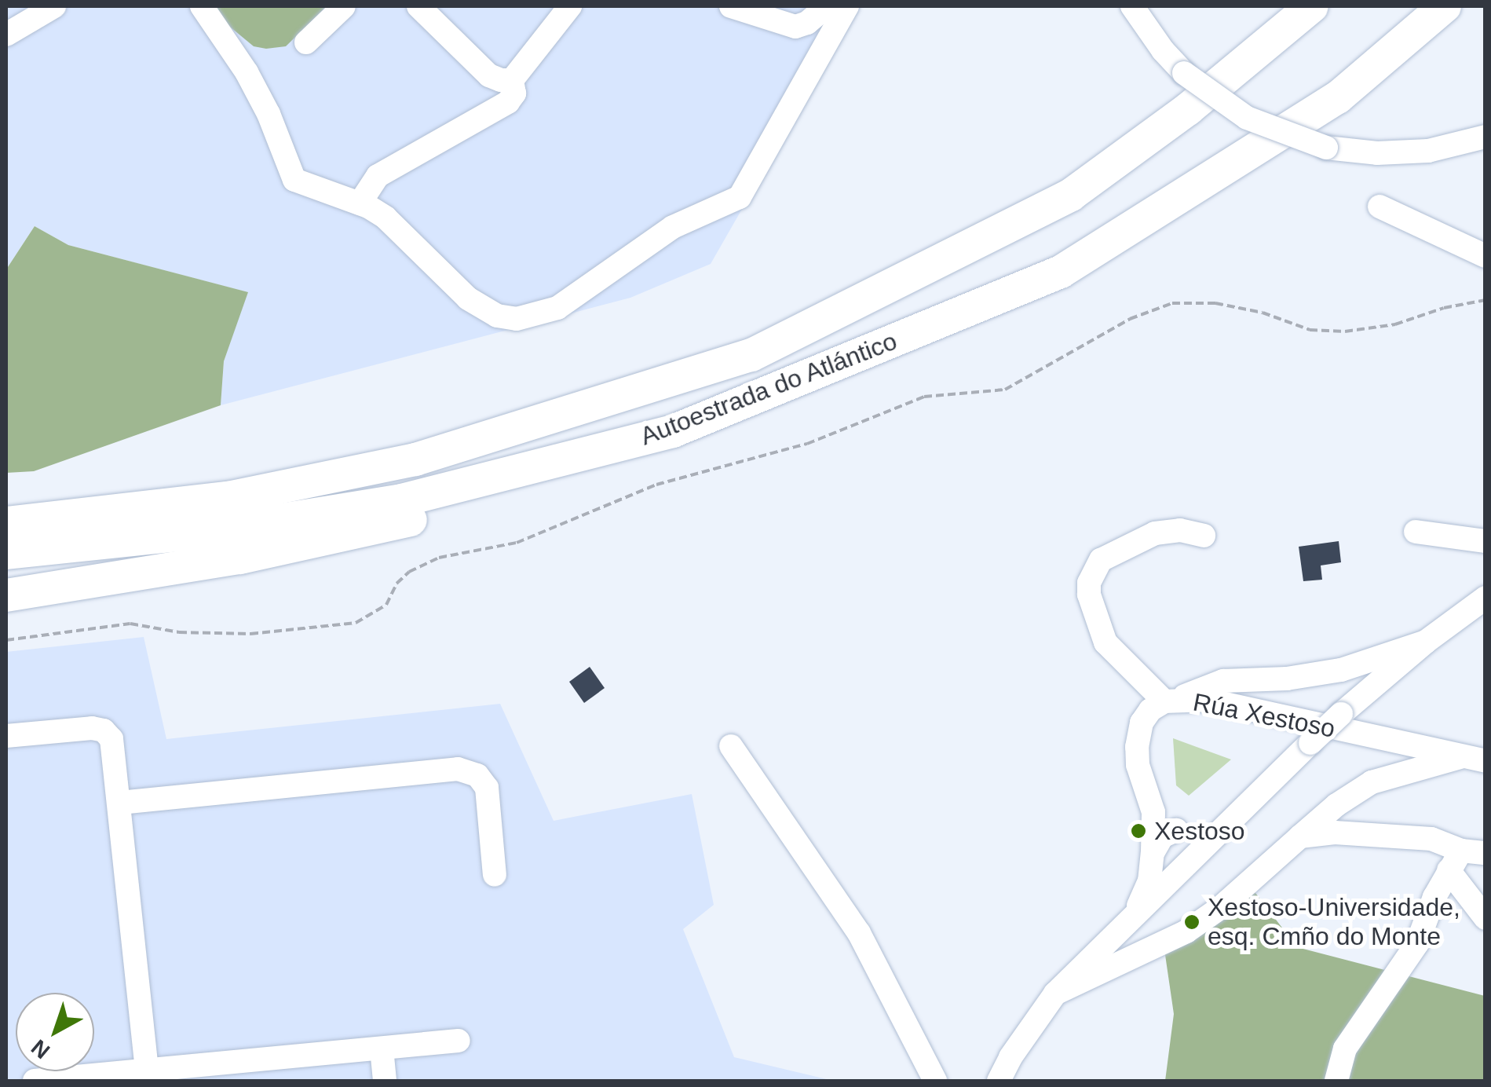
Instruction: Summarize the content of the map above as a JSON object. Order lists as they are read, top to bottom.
{
  "streets": {
    "highway": ["Autoestrada do Atlántico"],
    "street": ["Rúa Xestoso"]
  },
  "places": ["Xestoso", "Xestoso-Universidade, esq. Cmño do Monte"],
  "north": "bottom left"
}
